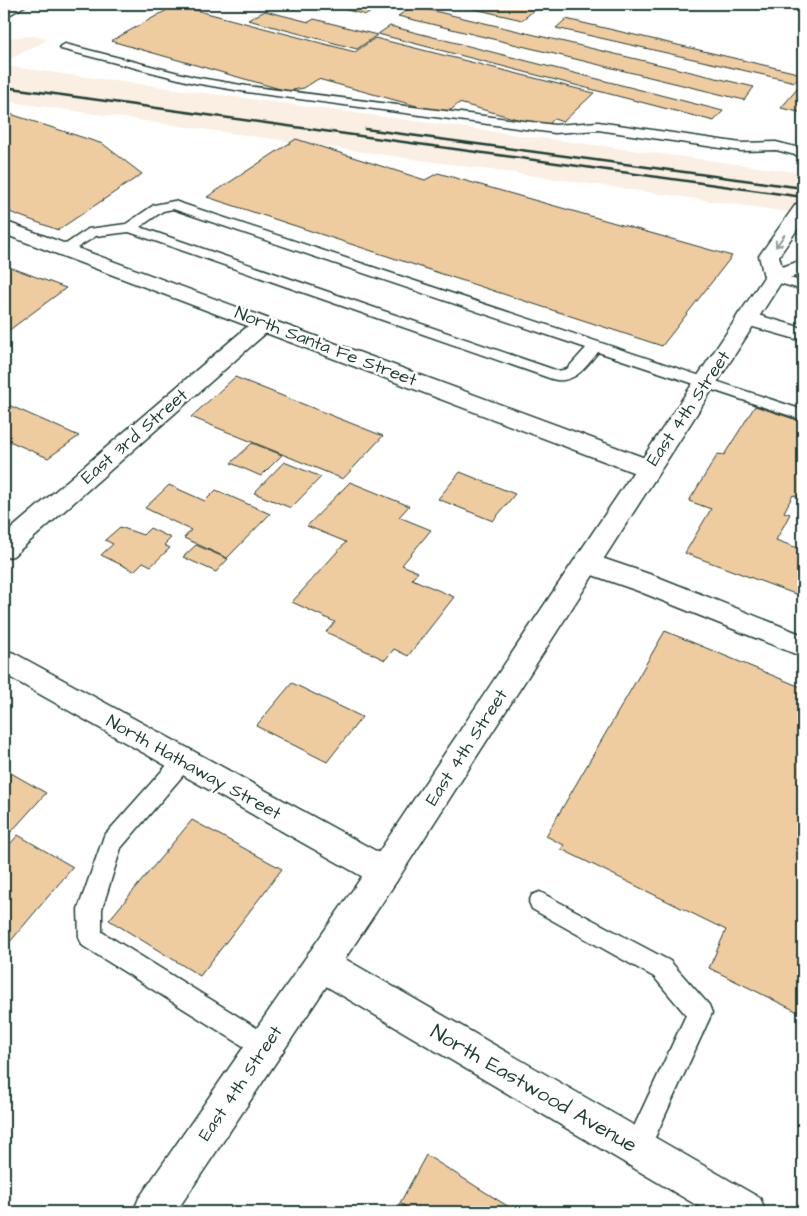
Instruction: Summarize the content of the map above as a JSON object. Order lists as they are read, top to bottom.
{
  "streets": {
    "street": [
      "North Santa Fe Street",
      "East 4th Street",
      "East 3rd Street",
      "North Hathaway Street",
      "North Eastwood Avenue"
    ]
  },
  "crossings": [
    ["North Santa Fe Street", "East 4th Street"],
    ["North Santa Fe Street", "East 3rd Street"],
    ["East 4th Street", "North Hathaway Street"],
    ["East 4th Street", "North Eastwood Avenue"]
  ]
}
